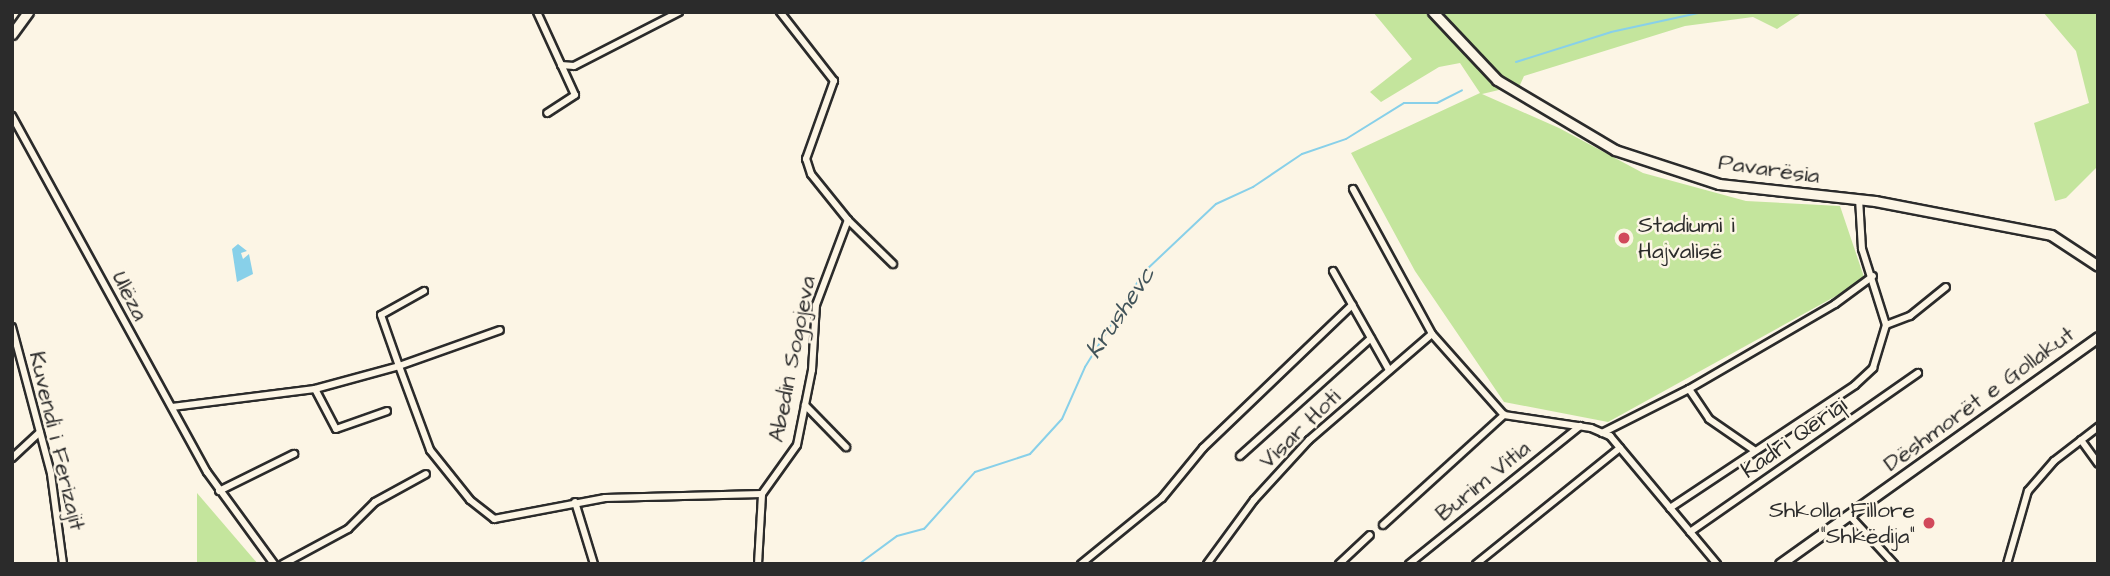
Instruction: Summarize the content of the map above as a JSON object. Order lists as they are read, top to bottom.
{
  "streets": {
    "street": [
      "Pavarësia",
      "Ulëza",
      "Abedin Sogojeva",
      "Dëshmorët e Gollakut",
      "Visar Hoti",
      "Kadri Qeriqi",
      "Kuvendi i Ferizajit",
      "Burim Vitia"
    ]
  },
  "water": ["Krushevc"],
  "places": ["Stadiumi i Hajvalisë", "Shkolla Fillore \"Shkëdija\""]
}
